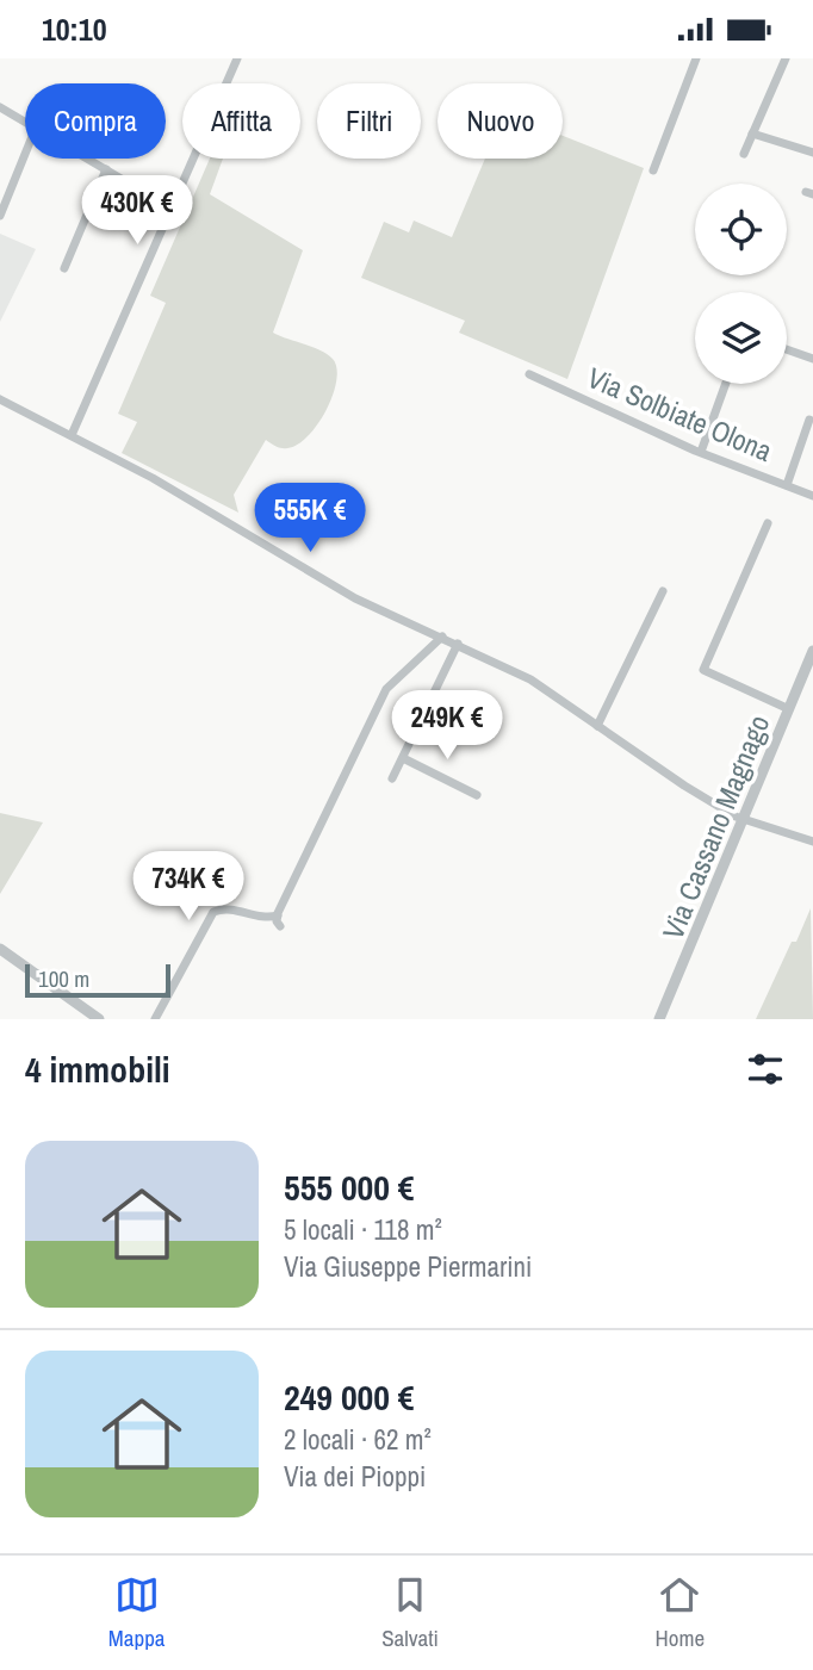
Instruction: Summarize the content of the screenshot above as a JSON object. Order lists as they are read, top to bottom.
{
  "streets": {
    "street": ["Via Solbiate Olona", "Via Cassano Magnago"]
  },
  "scale_bar": "100 m",
  "page": {
    "status": "10:10",
    "chip": [
      "Compra",
      "Affitta",
      "Filtri",
      "Nuovo"
    ],
    "price": [
      "430K €",
      "555K €",
      "249K €",
      "734K €"
    ],
    "scale": "100 m",
    "heading": "4 immobili",
    "list": [
      {
        "name": "555 000 €",
        "note": "5 locali · 118 m² · Via Giuseppe Piermarini"
      },
      {
        "name": "249 000 €",
        "note": "2 locali · 62 m² · Via dei Pioppi"
      }
    ],
    "tabs": ["Mappa", "Salvati", "Home"]
  }
}
